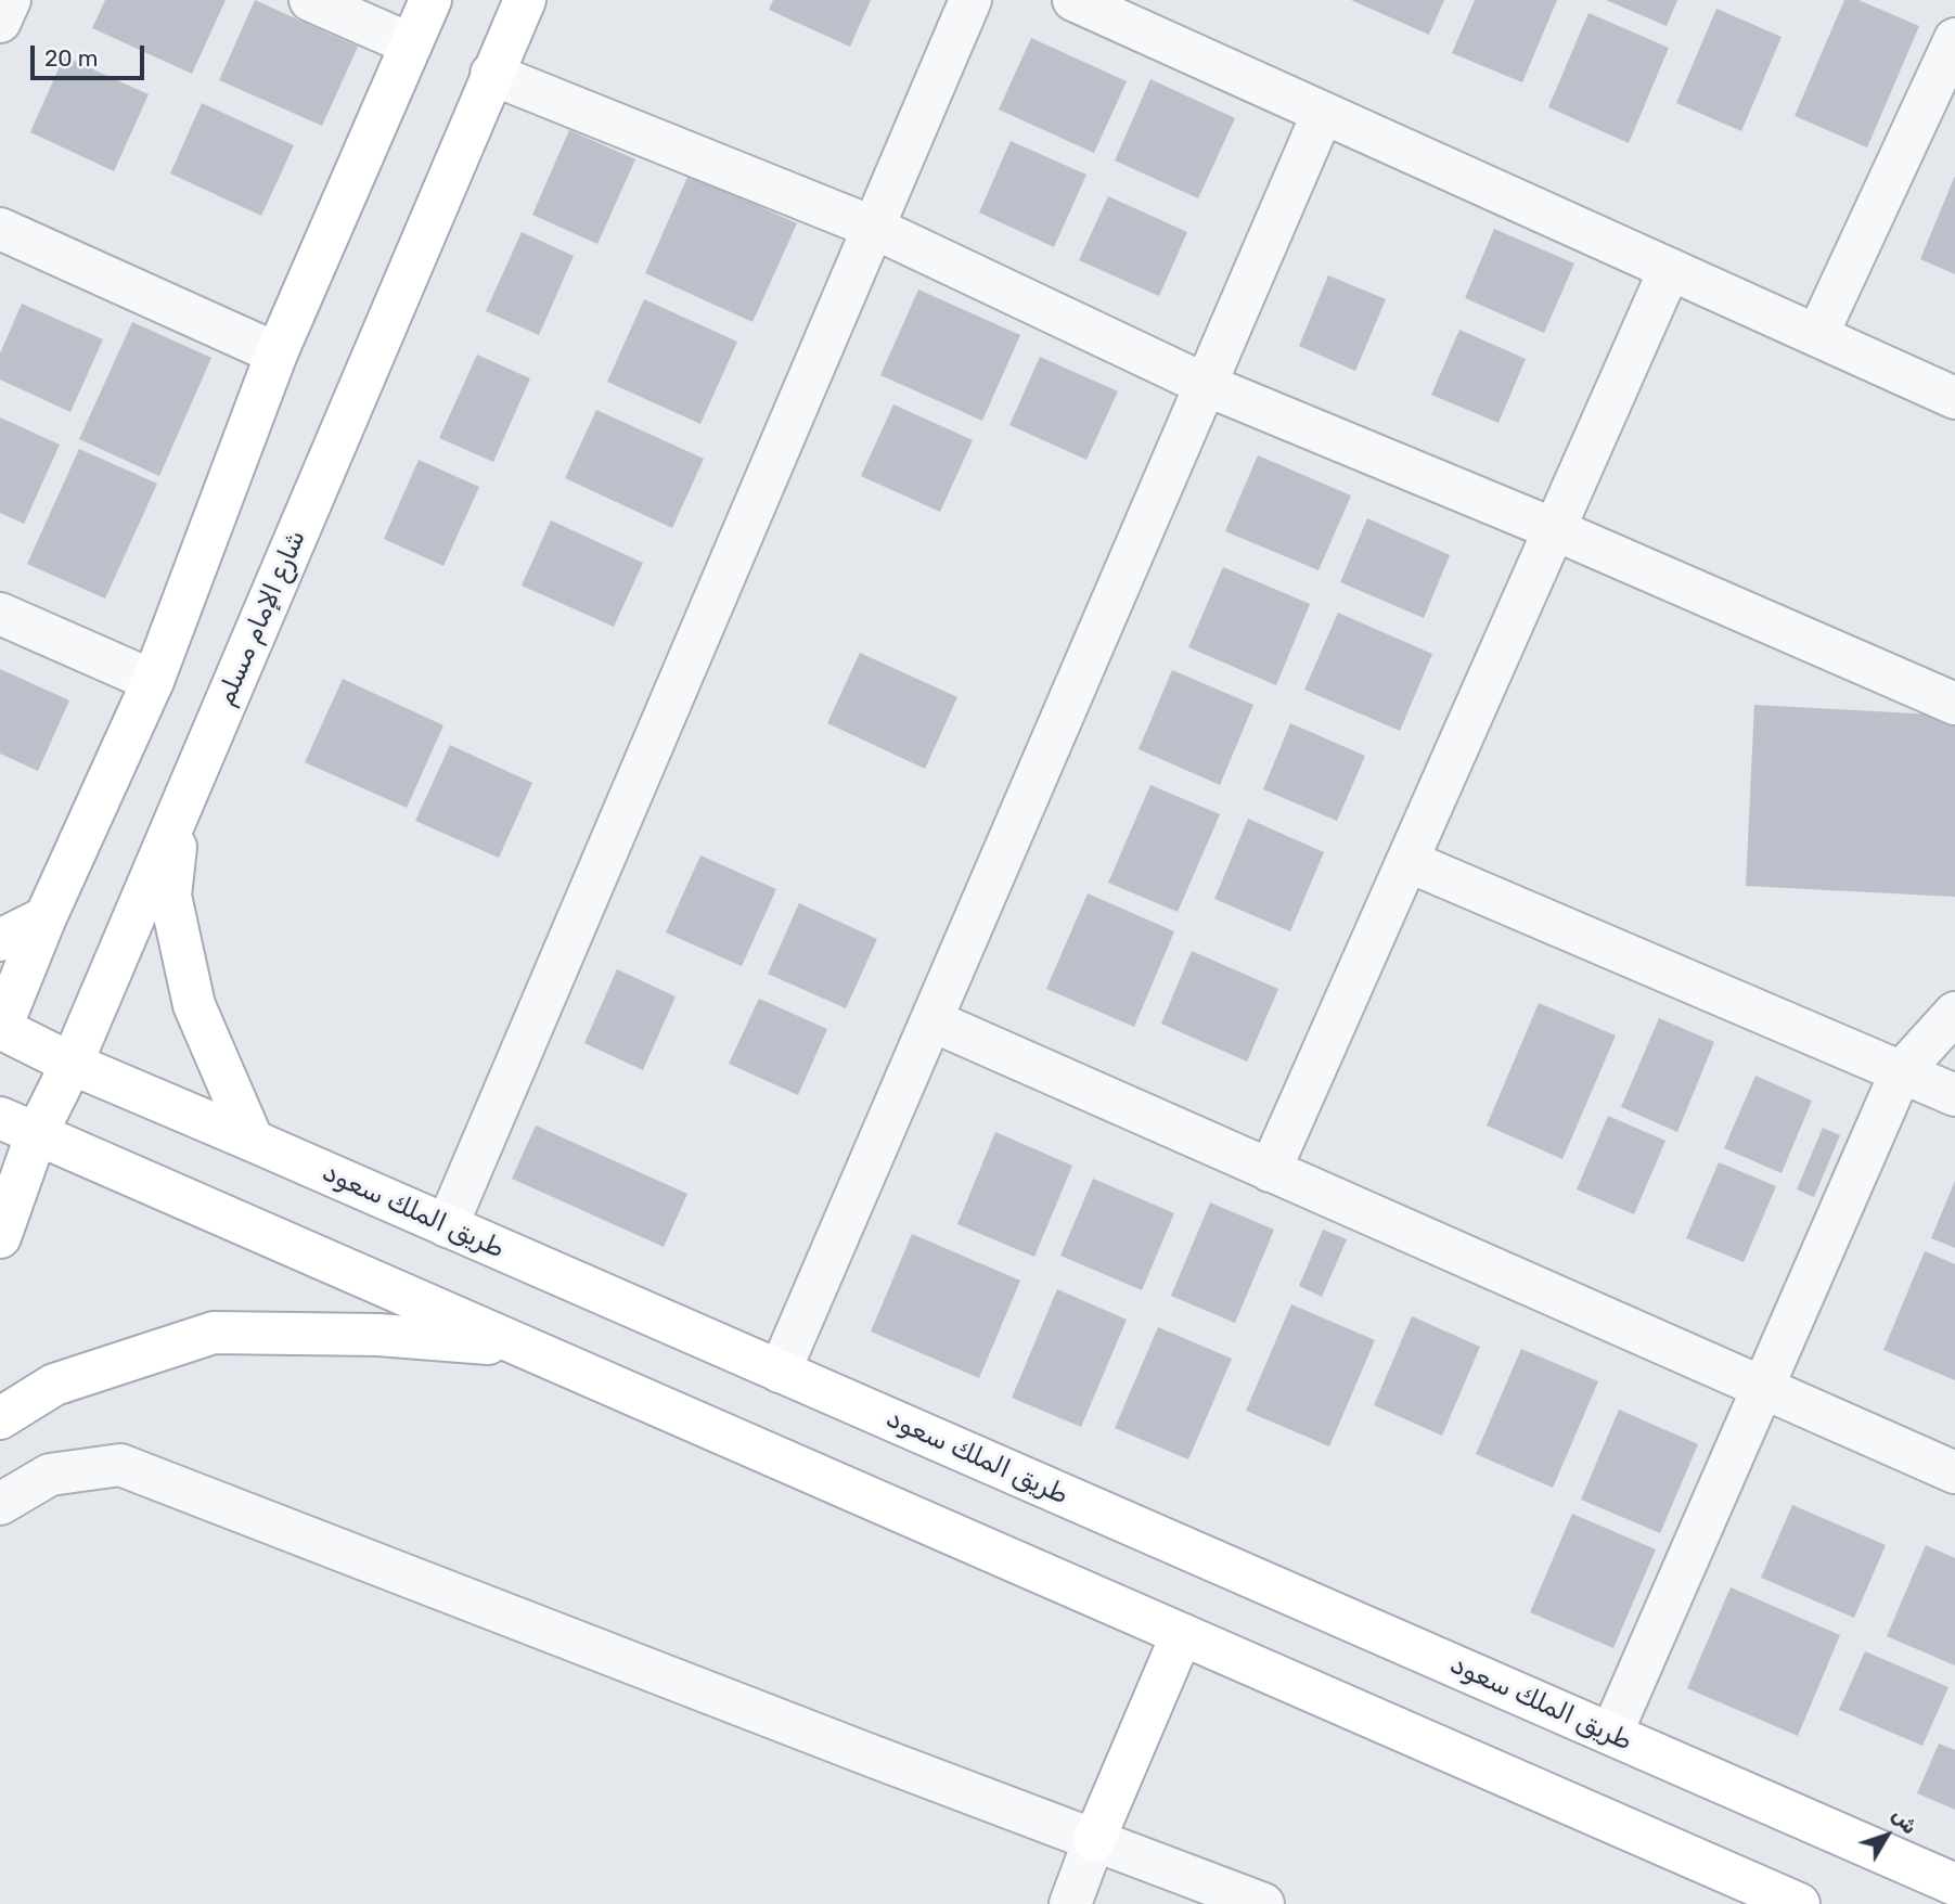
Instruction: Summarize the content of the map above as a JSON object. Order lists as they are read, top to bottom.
{
  "streets": {
    "main road": ["شارع الإمام مسلم", "طريق الملك سعود"]
  },
  "crossings": [
    ["شارع الإمام مسلم", "طريق الملك سعود"]
  ],
  "scale_bar": "20 m",
  "north": "top right"
}
